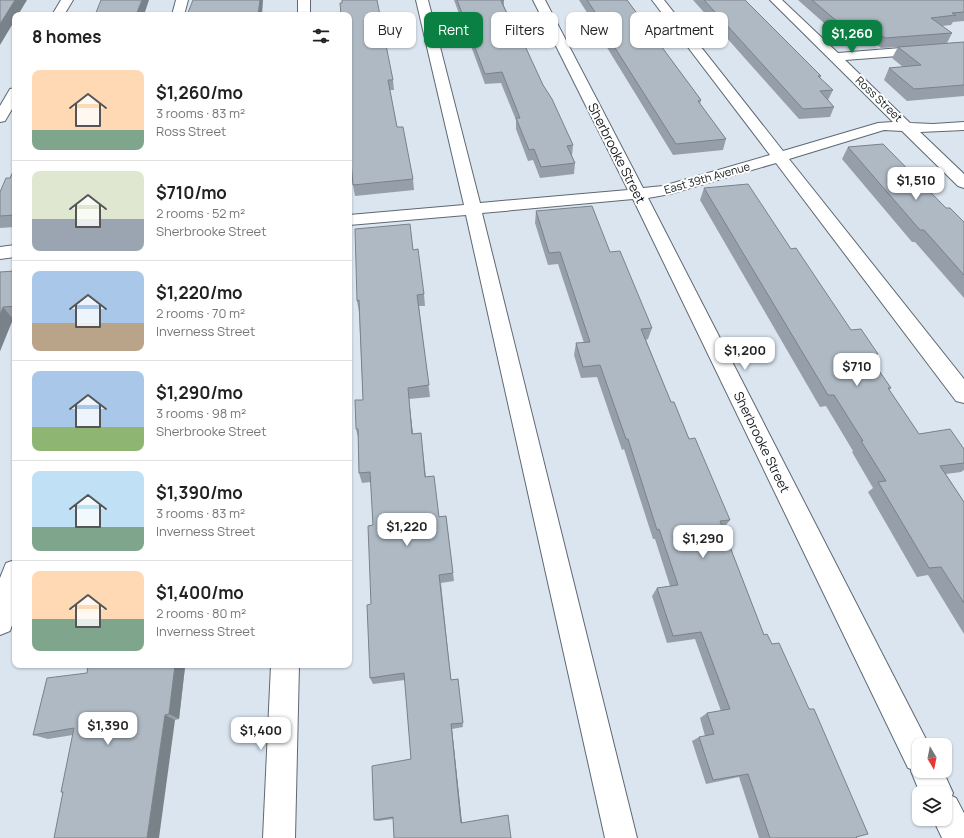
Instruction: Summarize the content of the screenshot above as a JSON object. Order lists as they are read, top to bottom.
{
  "streets": {
    "street": ["Ross Street", "Sherbrooke Street", "East 39th Avenue"]
  },
  "crossings": [
    ["Ross Street", "East 39th Avenue"],
    ["Sherbrooke Street", "East 39th Avenue"]
  ],
  "north": "bottom",
  "page": {
    "chip": [
      "Buy",
      "Rent",
      "Filters",
      "New",
      "Apartment"
    ],
    "heading": "8 homes",
    "price": [
      "$1,260",
      "$1,510",
      "$1,200",
      "$710",
      "$1,220",
      "$1,290",
      "$1,390",
      "$1,400"
    ],
    "list": [
      {
        "name": "$1,260/mo",
        "note": "3 rooms · 83 m² · Ross Street"
      },
      {
        "name": "$710/mo",
        "note": "2 rooms · 52 m² · Sherbrooke Street"
      },
      {
        "name": "$1,220/mo",
        "note": "2 rooms · 70 m² · Inverness Street"
      },
      {
        "name": "$1,290/mo",
        "note": "3 rooms · 98 m² · Sherbrooke Street"
      },
      {
        "name": "$1,390/mo",
        "note": "3 rooms · 83 m² · Inverness Street"
      },
      {
        "name": "$1,400/mo",
        "note": "2 rooms · 80 m² · Inverness Street"
      }
    ]
  }
}
